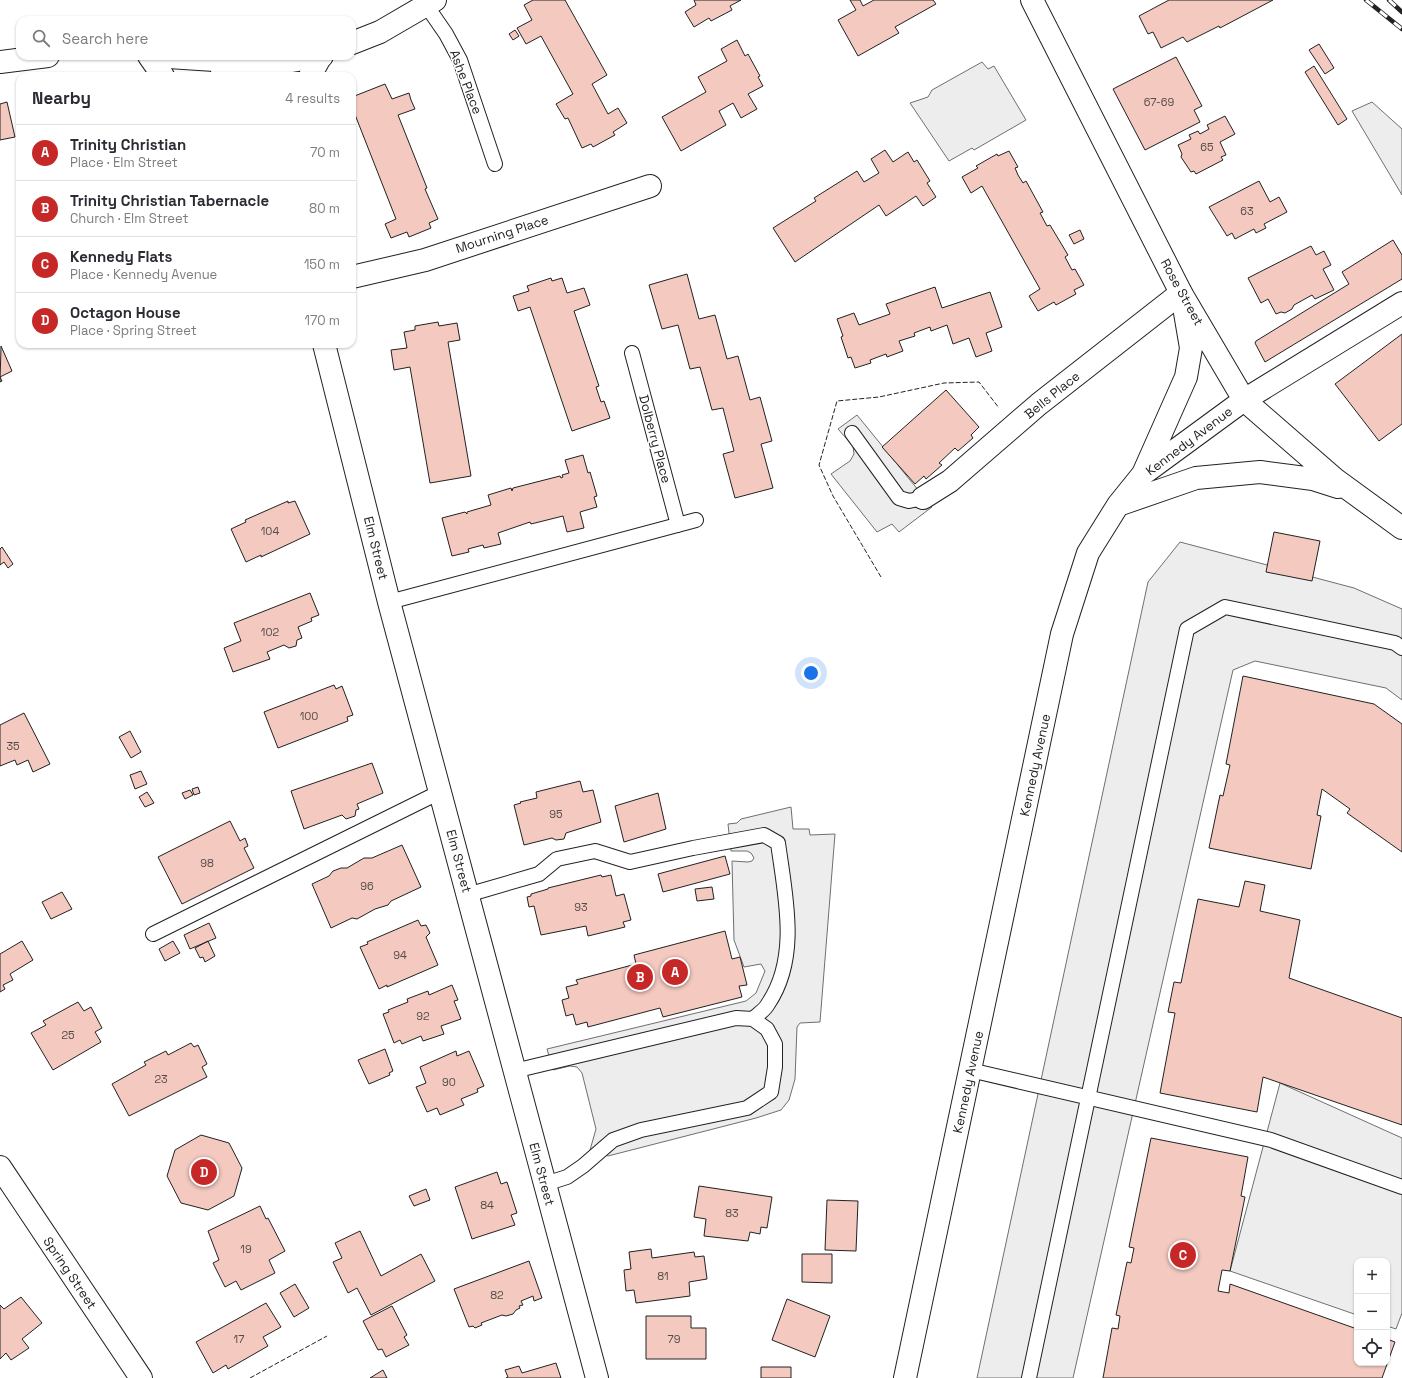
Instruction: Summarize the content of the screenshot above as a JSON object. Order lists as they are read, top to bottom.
{
  "streets": {
    "street": [
      "Mourning Place",
      "Rose Street",
      "Bells Place",
      "Kennedy Avenue",
      "Elm Street",
      "Spring Street"
    ],
    "lane": ["Ashe Place", "Dolberry Place"]
  },
  "crossings": [
    ["Rose Street", "Bells Place"],
    ["Rose Street", "Kennedy Avenue"]
  ],
  "house_numbers": [
    "67-69",
    "65",
    "63",
    "104",
    "102",
    "100",
    "35",
    "95",
    "98",
    "96",
    "93",
    "94",
    "92",
    "25",
    "23",
    "90",
    "84",
    "83",
    "19",
    "81",
    "82",
    "17",
    "79"
  ],
  "page": {
    "search": "Search here",
    "heading": ["Nearby", "4 results"],
    "list": [
      {
        "mark": "A",
        "name": "Trinity Christian",
        "note": "Place · Elm Street",
        "value": "70 m"
      },
      {
        "mark": "B",
        "name": "Trinity Christian Tabernacle",
        "note": "Church · Elm Street",
        "value": "80 m"
      },
      {
        "mark": "C",
        "name": "Kennedy Flats",
        "note": "Place · Kennedy Avenue",
        "value": "150 m"
      },
      {
        "mark": "D",
        "name": "Octagon House",
        "note": "Place · Spring Street",
        "value": "170 m"
      }
    ],
    "pins": [
      "A",
      "B",
      "D",
      "C"
    ],
    "map_buttons": ["+", "−"]
  }
}
